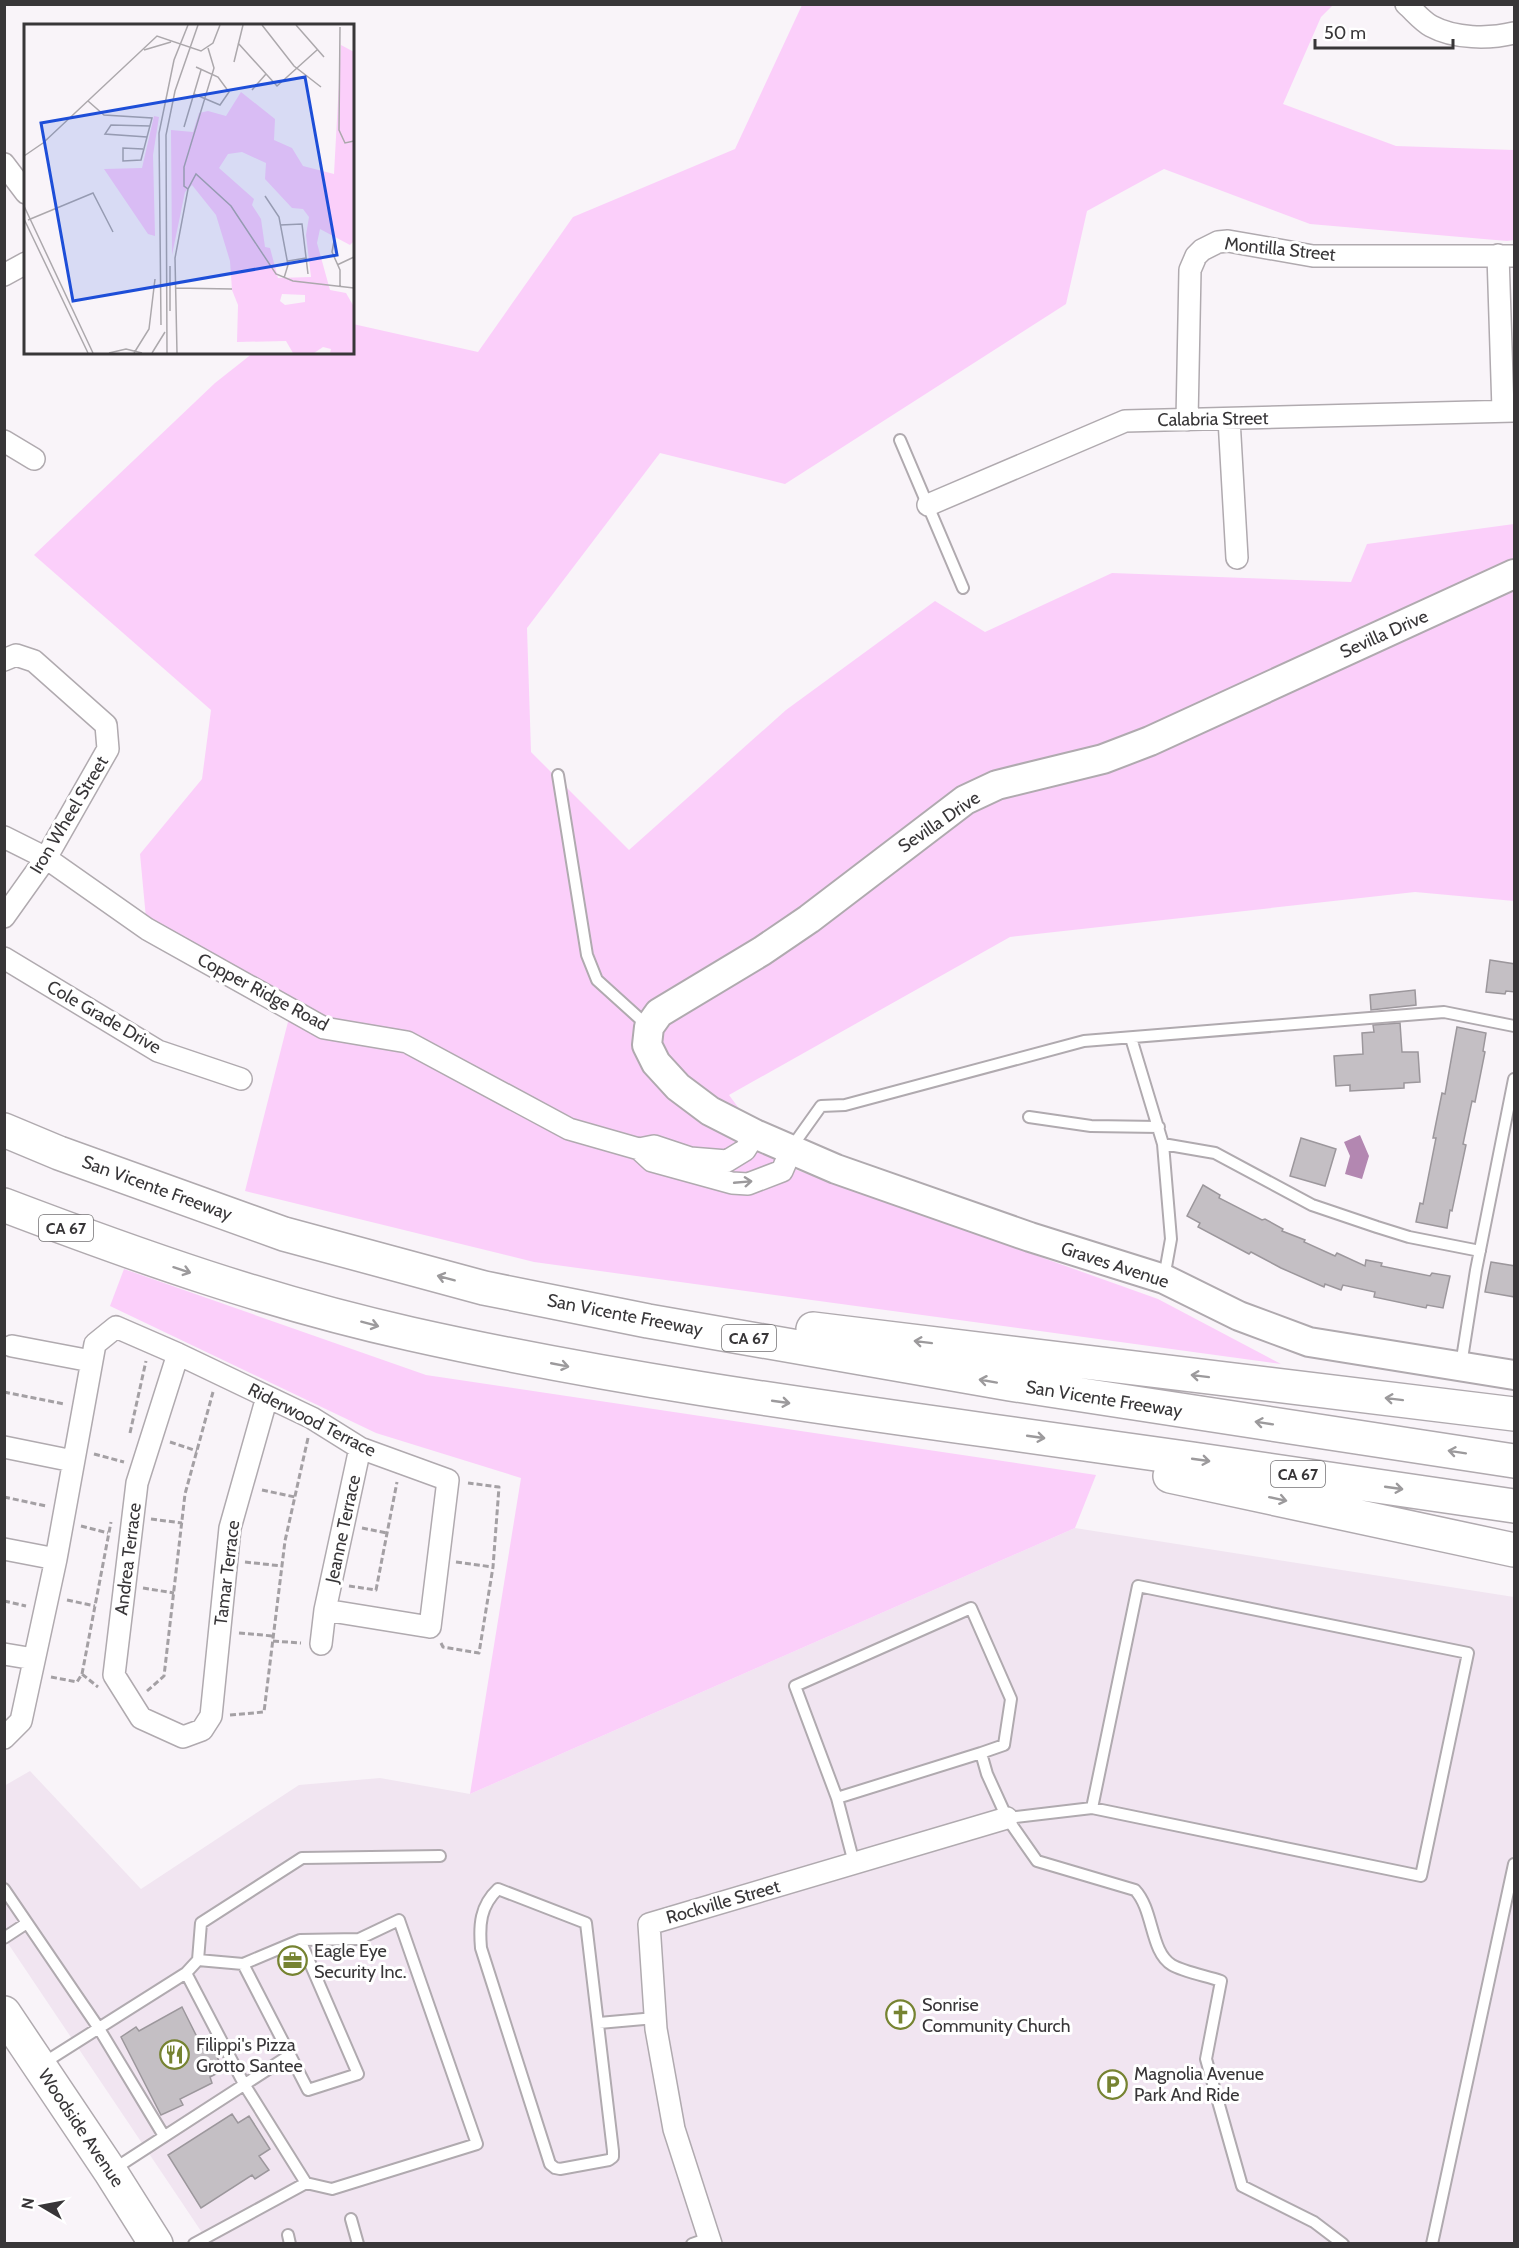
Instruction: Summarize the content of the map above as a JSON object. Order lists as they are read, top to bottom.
{
  "streets": {
    "main road": ["San Vicente Freeway", "CA 67", "Woodside Avenue"],
    "street": [
      "Montilla Street",
      "Calabria Street",
      "Sevilla Drive",
      "Iron Wheel Street",
      "Copper Ridge Road",
      "Cole Grade Drive",
      "Graves Avenue",
      "Riderwood Terrace",
      "Jeanne Terrace",
      "Andrea Terrace",
      "Tamar Terrace",
      "Rockville Street"
    ]
  },
  "crossings": [
    ["Montilla Street", "Calabria Street"],
    ["Iron Wheel Street", "Copper Ridge Road"],
    ["Copper Ridge Road", "Graves Avenue"],
    ["Riderwood Terrace", "Jeanne Terrace"],
    ["Riderwood Terrace", "Andrea Terrace"],
    ["Riderwood Terrace", "Tamar Terrace"],
    ["Andrea Terrace", "Tamar Terrace"]
  ],
  "places": {
    "office": ["Eagle Eye Security Inc."],
    "church": ["Sonrise Community Church"],
    "restaurant": ["Filippi's Pizza Grotto Santee"],
    "parking": ["Magnolia Avenue Park And Ride"]
  },
  "scale_bar": "50 m",
  "north": "left"
}
